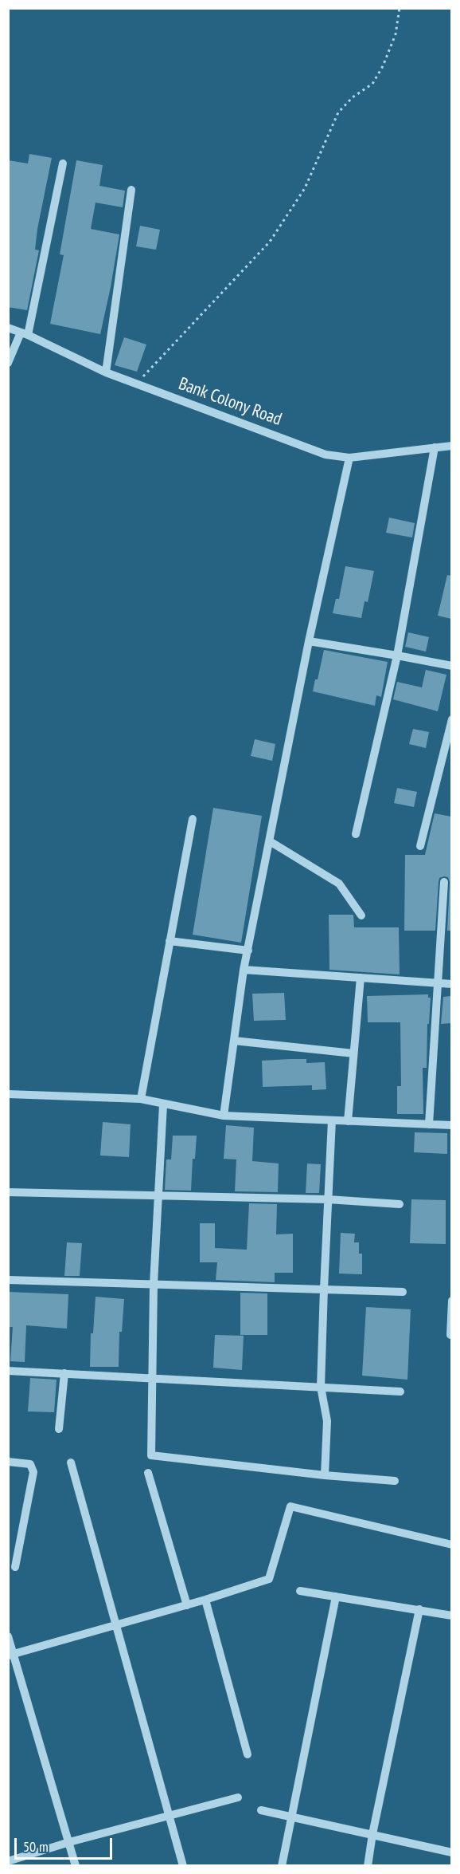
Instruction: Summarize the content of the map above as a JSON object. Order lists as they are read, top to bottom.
{
  "streets": {
    "street": ["Bank Colony Road"]
  },
  "scale_bar": "50 m"
}
